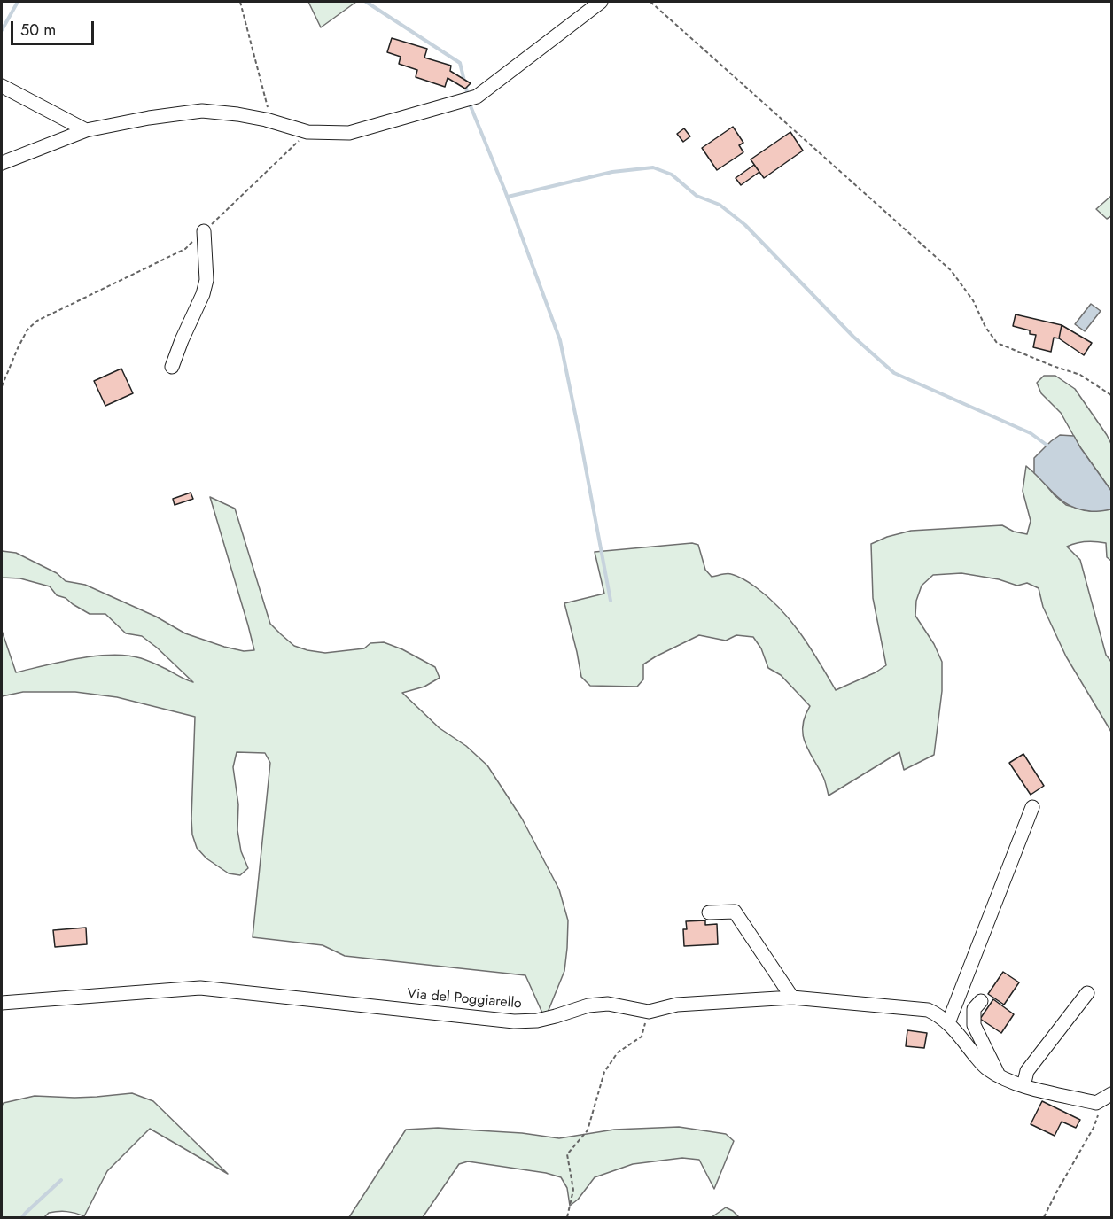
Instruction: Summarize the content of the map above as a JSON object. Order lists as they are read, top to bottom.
{
  "streets": {
    "street": ["Via del Poggiarello"]
  },
  "scale_bar": "50 m"
}
